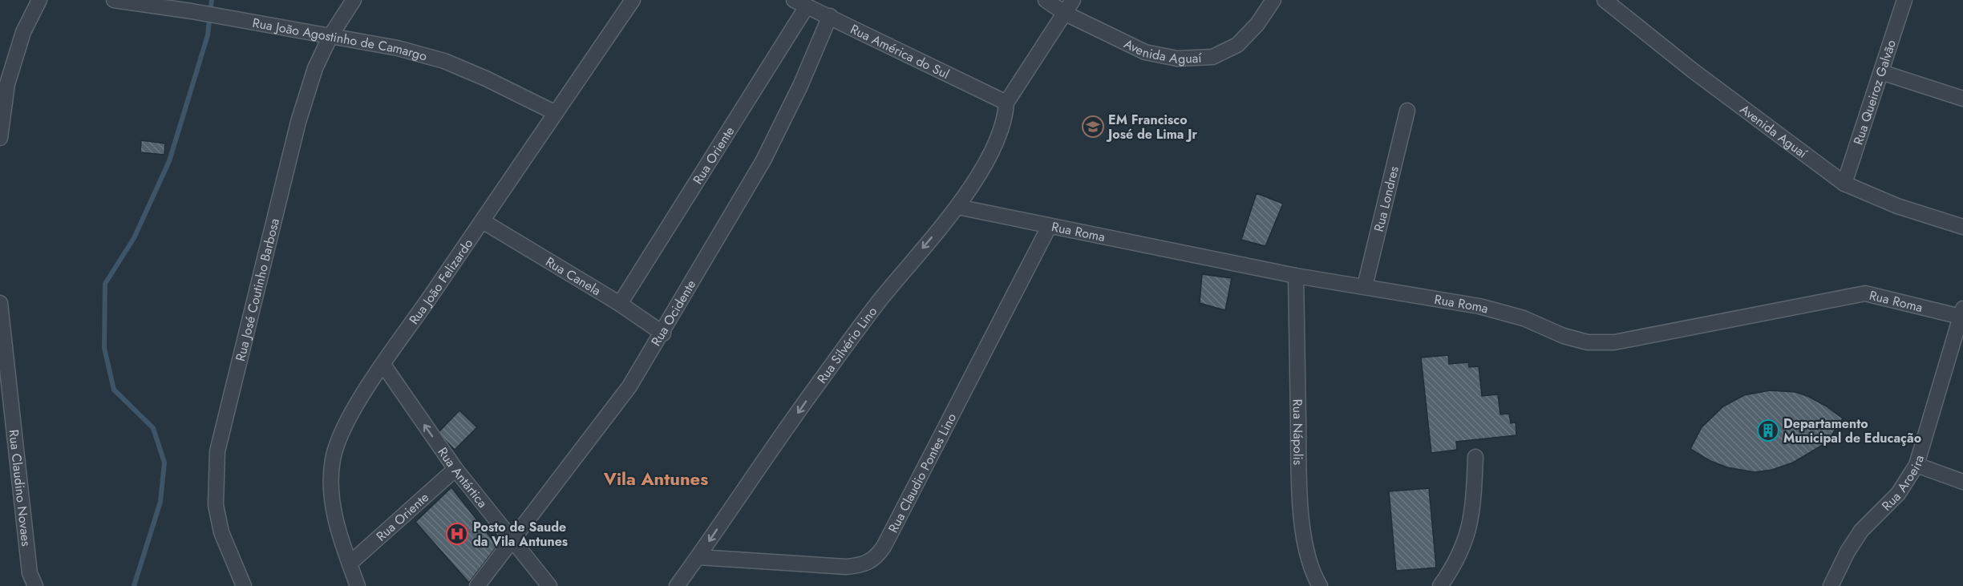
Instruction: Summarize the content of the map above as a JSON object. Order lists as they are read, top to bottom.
{
  "streets": {
    "street": [
      "Rua João Agostinho de Camargo",
      "Avenida Aguaí",
      "Rua América do Sul",
      "Rua Queiroz Galvão",
      "Rua Oriente",
      "Rua Londres",
      "Rua Roma",
      "Rua Canela",
      "Rua João Felizardo",
      "Rua José Coutinho Barbosa",
      "Rua Ocidente",
      "Rua Silvério Lino",
      "Rua Nápolis",
      "Rua Claudio Pontes Lino",
      "Rua Antártica",
      "Rua Aroeira",
      "Rua Claudino Novaes"
    ]
  },
  "crossings": [
    ["Rua João Agostinho de Camargo", "Rua João Felizardo"],
    ["Rua João Agostinho de Camargo", "Rua José Coutinho Barbosa"],
    ["Avenida Aguaí", "Rua Queiroz Galvão"],
    ["Rua América do Sul", "Rua Oriente"],
    ["Rua América do Sul", "Rua Ocidente"],
    ["Rua América do Sul", "Rua Silvério Lino"],
    ["Rua Oriente", "Rua Canela"],
    ["Rua Oriente", "Rua João Felizardo"],
    ["Rua Oriente", "Rua Antártica"],
    ["Rua Londres", "Rua Roma"],
    ["Rua Roma", "Rua Silvério Lino"],
    ["Rua Roma", "Rua Nápolis"],
    ["Rua Roma", "Rua Claudio Pontes Lino"],
    ["Rua Roma", "Rua Aroeira"],
    ["Rua Canela", "Rua João Felizardo"],
    ["Rua Canela", "Rua Ocidente"],
    ["Rua João Felizardo", "Rua Antártica"],
    ["Rua Ocidente", "Rua Antártica"],
    ["Rua Silvério Lino", "Rua Claudio Pontes Lino"]
  ],
  "one_way": ["Rua Silvério Lino", "Rua Antártica"],
  "districts": ["Vila Antunes"],
  "places": {
    "school or university": ["EM Francisco José de Lima Jr"],
    "building": ["Departamento Municipal de Educação"],
    "hospital": ["Posto de Saude da Vila Antunes"]
  }
}
